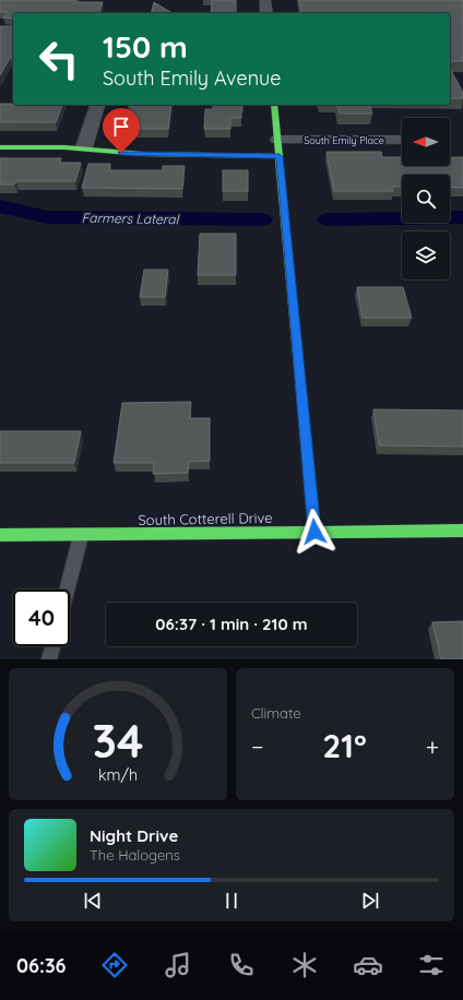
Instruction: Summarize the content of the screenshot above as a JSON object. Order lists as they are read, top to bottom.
{
  "streets": {
    "street": ["South Emily Place", "South Cotterell Drive"]
  },
  "water": ["Farmers Lateral"],
  "north": "left",
  "page": {
    "turn": ["150 m", "South Emily Avenue"],
    "limit": "40",
    "trip": "06:37 · 1 min · 210 m",
    "tile": "Climate",
    "heat": ["−", "21°", "+"],
    "song": ["Night Drive", "The Halogens"],
    "tabs": "06:36",
    "gauge": ["34", "km/h"]
  }
}
